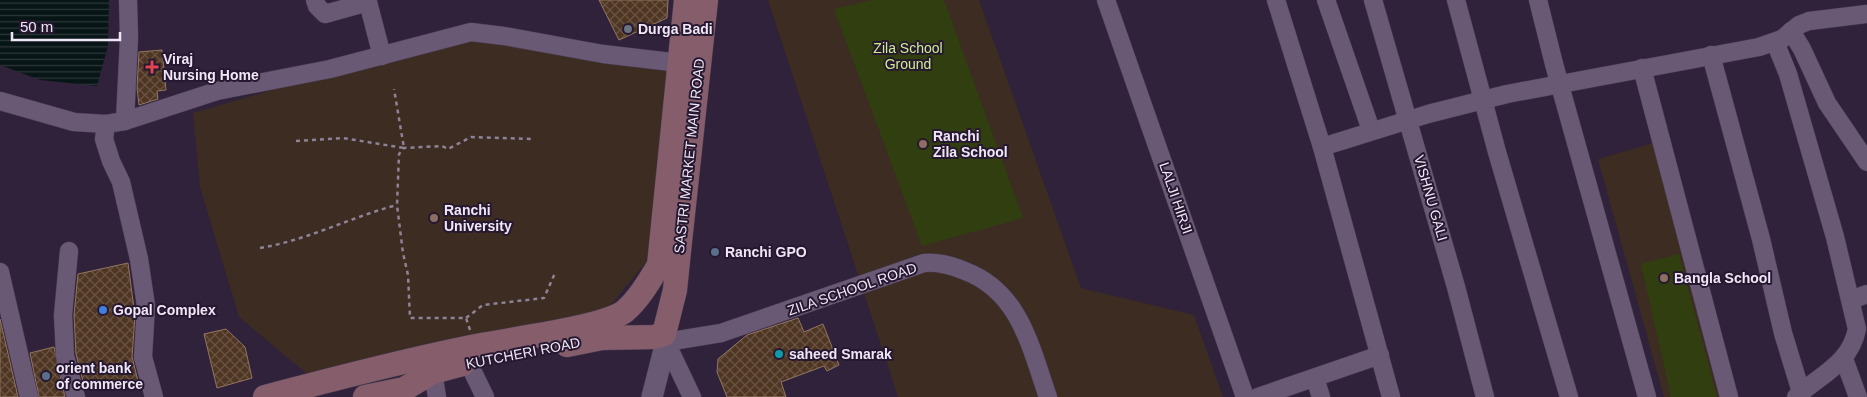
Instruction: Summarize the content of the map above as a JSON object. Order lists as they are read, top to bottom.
{
  "streets": {
    "main road": ["SASTRI MARKET MAIN ROAD", "KUTCHERI ROAD"],
    "street": ["LALJI HIRJI", "VISHNU GALI", "ZILA SCHOOL ROAD"]
  },
  "crossings": [
    ["SASTRI MARKET MAIN ROAD", "ZILA SCHOOL ROAD"],
    ["SASTRI MARKET MAIN ROAD", "KUTCHERI ROAD"],
    ["ZILA SCHOOL ROAD", "KUTCHERI ROAD"]
  ],
  "parks": ["Zila School Ground"],
  "places": {
    "other": [
      "Durga Badi",
      "Ranchi Zila School",
      "Ranchi University",
      "Ranchi GPO",
      "Bangla School",
      "Gopal Complex",
      "saheed Smarak",
      "orient bank of commerce"
    ],
    "health": ["Viraj Nursing Home"]
  },
  "scale_bar": "50 m"
}
